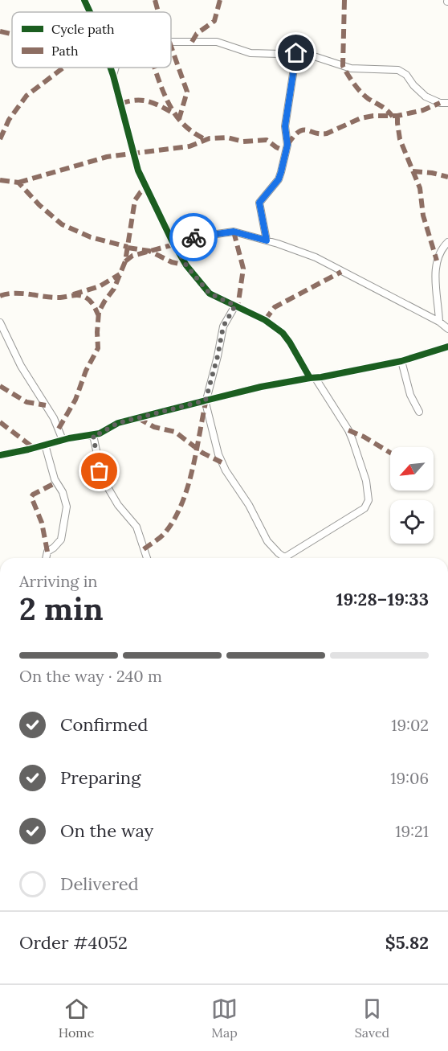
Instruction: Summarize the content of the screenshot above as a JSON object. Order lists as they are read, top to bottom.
{
  "legend": ["Cycle path", "Path"],
  "north": "bottom left",
  "page": {
    "heading": ["2 min", "Arriving in", "19:28–19:33"],
    "panel": ["Order #4052", "$5.82"],
    "bar": "On the way · 240 m",
    "list": [
      ["Confirmed", "19:02"],
      ["Preparing", "19:06"],
      ["On the way", "19:21"],
      "Delivered"
    ],
    "tabs": ["Home", "Map", "Saved"]
  }
}
